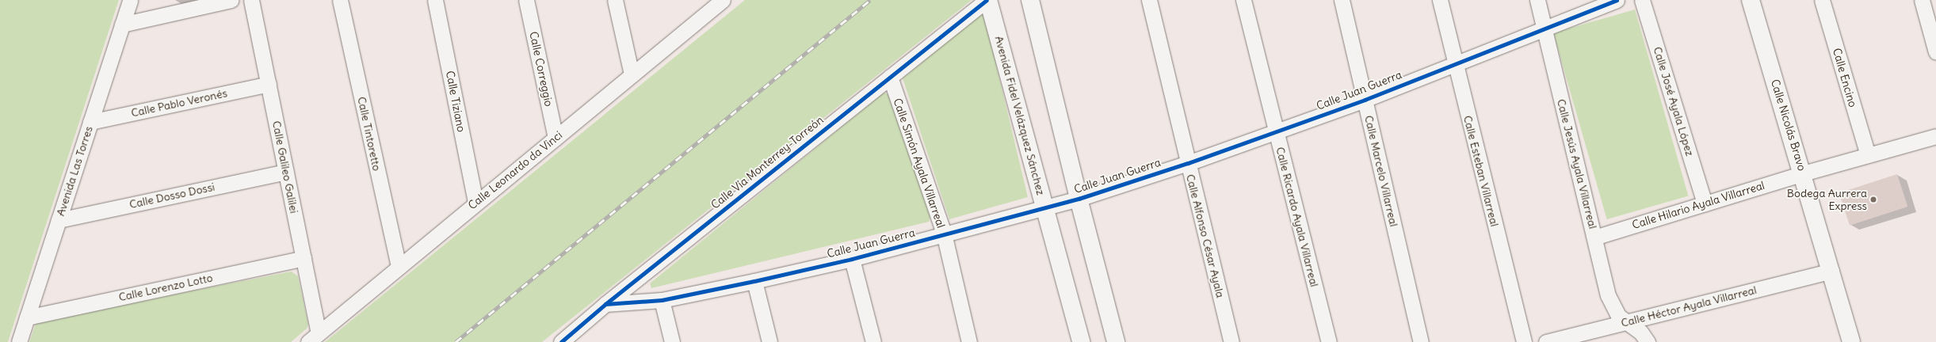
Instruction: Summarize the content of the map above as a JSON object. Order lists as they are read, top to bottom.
{
  "streets": {
    "street": [
      "Calle Correggio",
      "Calle Encino",
      "Calle Juan Guerra",
      "Calle Tiziano",
      "Calle José Ayala López",
      "Calle Pablo Veronés",
      "Avenida Fidel Velázquez Sánchez",
      "Calle Nicolás Bravo",
      "Calle Tintoretto",
      "Calle Vía Monterrey-Torreón",
      "Calle Simón Ayala Villarreal",
      "Calle Jesús Ayala Villarreal",
      "Calle Galileo Galilei",
      "Calle Leonardo da Vinci",
      "Avenida Las Torres",
      "Calle Marcelo Villarreal",
      "Calle Esteban Villarreal",
      "Calle Dosso Dossi",
      "Calle Hilario Ayala Villarreal",
      "Calle Ricardo Ayala Villarreal",
      "Calle Alfonso César Ayala",
      "Calle Lorenzo Lotto",
      "Calle Héctor Ayala Villarreal"
    ]
  },
  "crossings": [
    ["Calle Correggio", "Calle Leonardo da Vinci"],
    ["Calle Encino", "Calle Hilario Ayala Villarreal"],
    ["Calle Juan Guerra", "Avenida Fidel Velázquez Sánchez"],
    ["Calle Juan Guerra", "Calle Vía Monterrey-Torreón"],
    ["Calle Juan Guerra", "Calle Simón Ayala Villarreal"],
    ["Calle Juan Guerra", "Calle Jesús Ayala Villarreal"],
    ["Calle Juan Guerra", "Calle Marcelo Villarreal"],
    ["Calle Juan Guerra", "Calle Esteban Villarreal"],
    ["Calle Juan Guerra", "Calle Ricardo Ayala Villarreal"],
    ["Calle Juan Guerra", "Calle Alfonso César Ayala"],
    ["Calle Tiziano", "Calle Leonardo da Vinci"],
    ["Calle José Ayala López", "Calle Hilario Ayala Villarreal"],
    ["Calle Pablo Veronés", "Calle Galileo Galilei"],
    ["Calle Pablo Veronés", "Avenida Las Torres"],
    ["Avenida Fidel Velázquez Sánchez", "Calle Vía Monterrey-Torreón"],
    ["Calle Nicolás Bravo", "Calle Hilario Ayala Villarreal"],
    ["Calle Nicolás Bravo", "Calle Héctor Ayala Villarreal"],
    ["Calle Tintoretto", "Calle Leonardo da Vinci"],
    ["Calle Vía Monterrey-Torreón", "Calle Simón Ayala Villarreal"],
    ["Calle Jesús Ayala Villarreal", "Calle Hilario Ayala Villarreal"],
    ["Calle Jesús Ayala Villarreal", "Calle Héctor Ayala Villarreal"],
    ["Calle Galileo Galilei", "Calle Leonardo da Vinci"],
    ["Calle Galileo Galilei", "Calle Dosso Dossi"],
    ["Calle Galileo Galilei", "Calle Lorenzo Lotto"],
    ["Avenida Las Torres", "Calle Dosso Dossi"],
    ["Avenida Las Torres", "Calle Lorenzo Lotto"]
  ],
  "places": ["Bodega Aurrera Express"]
}
